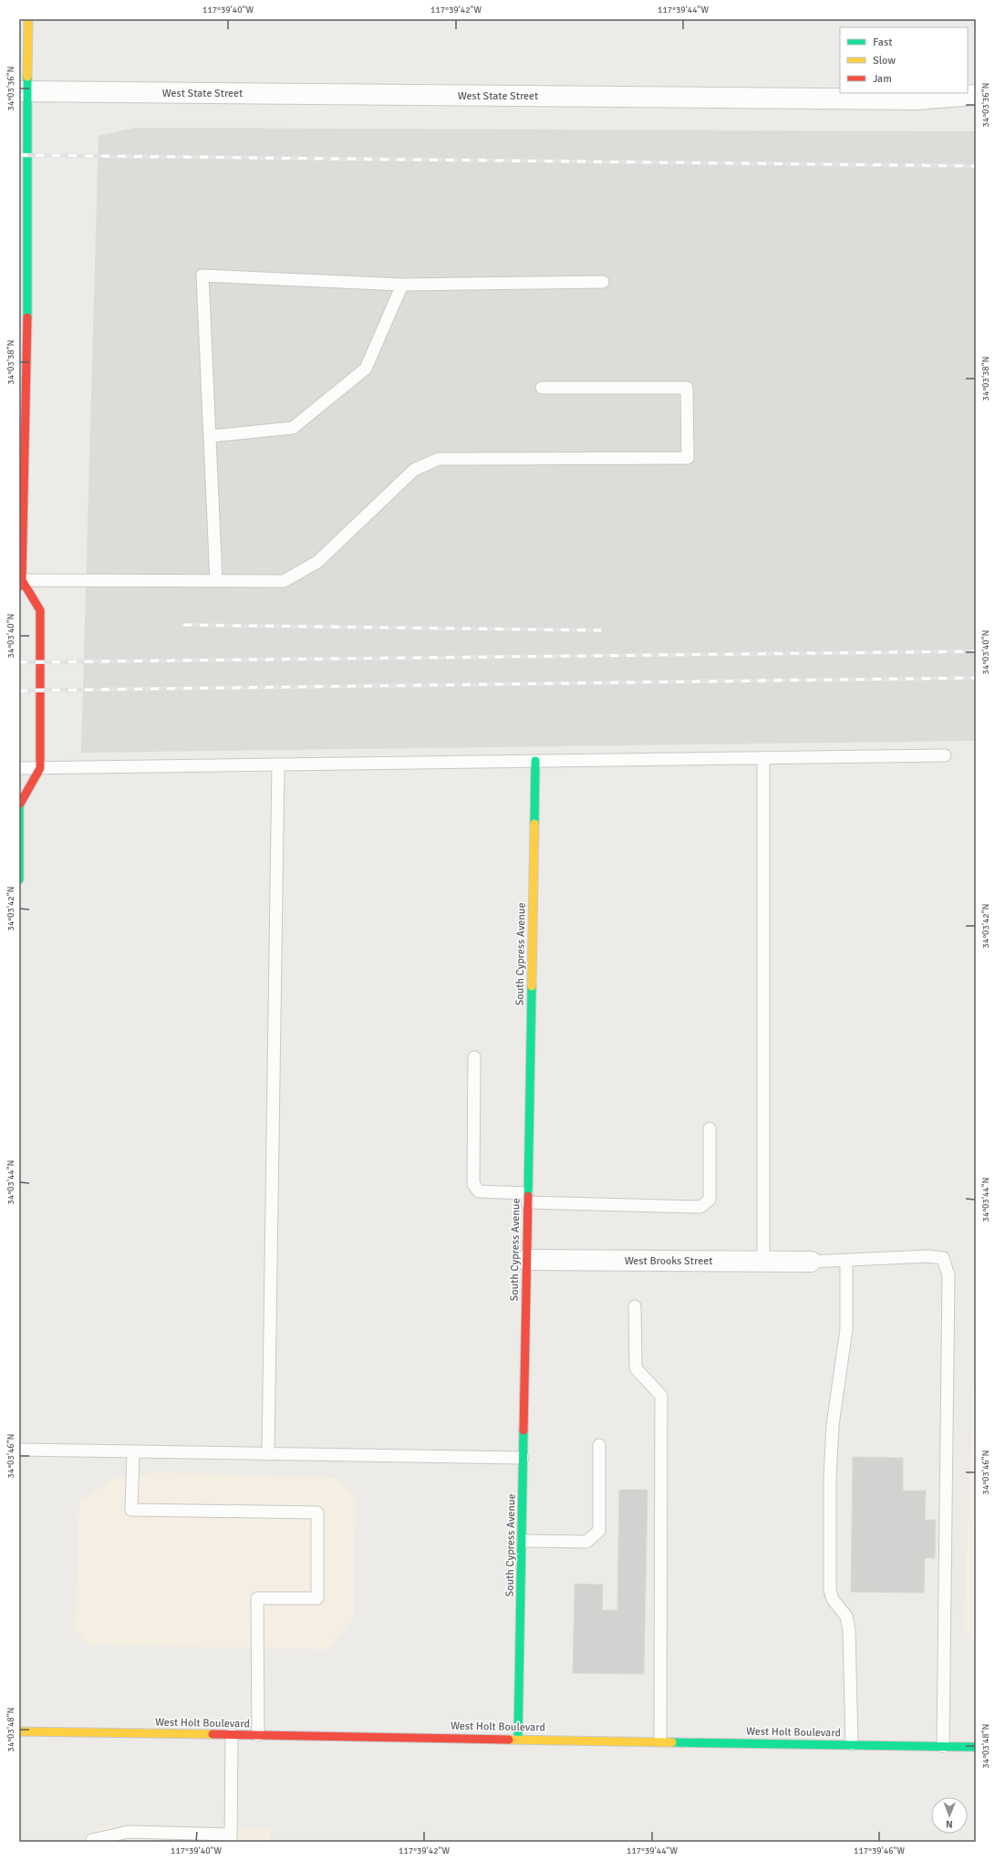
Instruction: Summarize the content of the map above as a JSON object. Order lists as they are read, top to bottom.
{
  "streets": {
    "street": [
      "West State Street",
      "South Cypress Avenue",
      "West Brooks Street",
      "West Holt Boulevard"
    ]
  },
  "crossings": [
    ["South Cypress Avenue", "West Brooks Street"],
    ["South Cypress Avenue", "West Holt Boulevard"]
  ],
  "legend": ["Fast", "Slow", "Jam"],
  "north": "bottom",
  "coordinates": [
    "117°39'40\"W",
    "117°39'42\"W",
    "117°39'44\"W",
    "34°03'36\"N",
    "34°03'38\"N",
    "34°03'40\"N",
    "34°03'42\"N",
    "34°03'44\"N",
    "34°03'46\"N",
    "34°03'48\"N",
    "117°39'46\"W"
  ]
}
